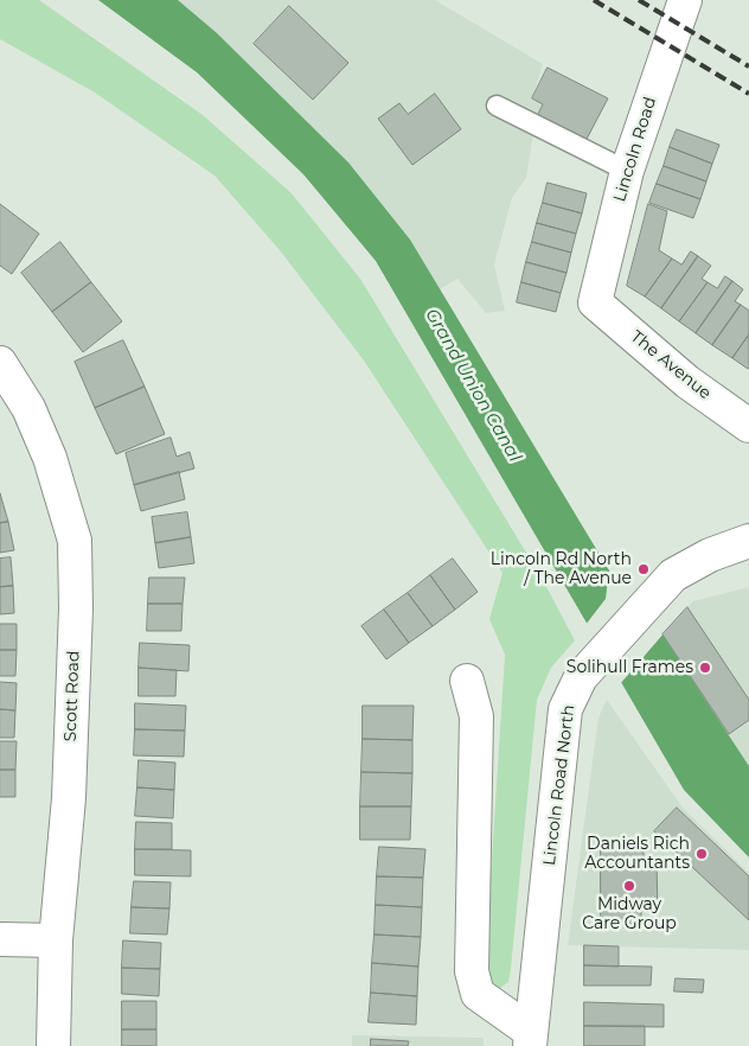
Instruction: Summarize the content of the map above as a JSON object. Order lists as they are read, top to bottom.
{
  "streets": {
    "street": [
      "Lincoln Road",
      "The Avenue",
      "Scott Road",
      "Lincoln Road North"
    ]
  },
  "crossings": [
    ["Lincoln Road", "The Avenue"]
  ],
  "water": ["Grand Union Canal"],
  "places": [
    "Lincoln Rd North / The Avenue",
    "Solihull Frames",
    "Daniels Rich Accountants",
    "Midway Care Group"
  ]
}
